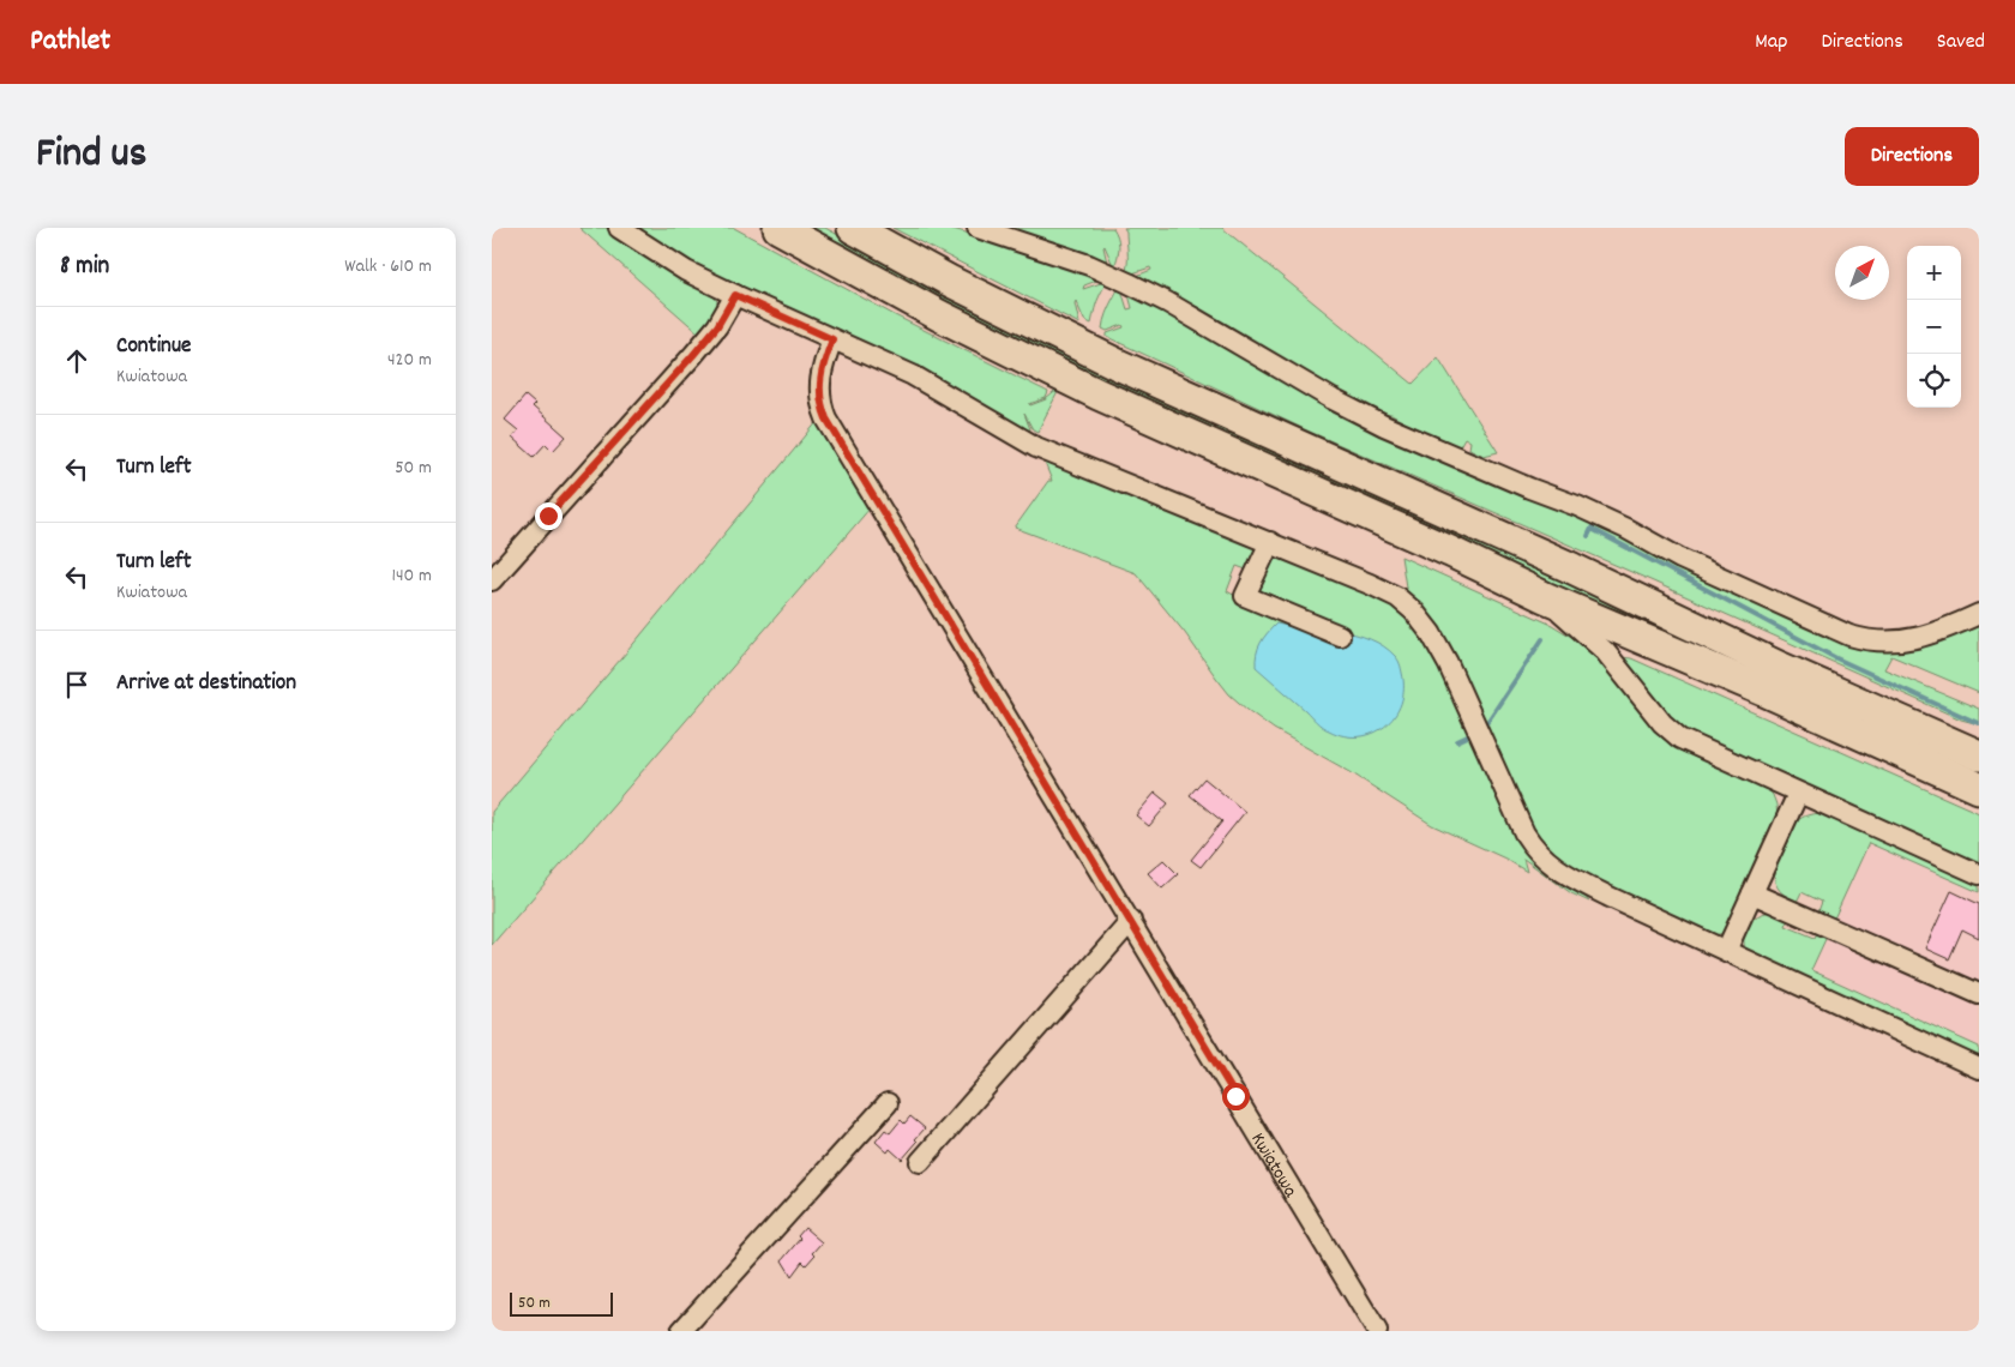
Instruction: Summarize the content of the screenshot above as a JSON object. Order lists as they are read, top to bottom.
{
  "streets": {
    "street": ["Kwiatowa"]
  },
  "scale_bar": "50 m",
  "north": "top right",
  "page": {
    "header": "Pathlet",
    "nav": ["Map", "Directions", "Saved"],
    "title": "Find us",
    "buttons": "Directions",
    "heading": ["8 min", "Walk · 610 m"],
    "map_buttons": ["+", "−"],
    "list": [
      ["Continue", "Kwiatowa", "420 m"],
      ["Turn left", "50 m"],
      ["Turn left", "Kwiatowa", "140 m"],
      "Arrive at destination"
    ],
    "scale": "50 m"
  }
}
